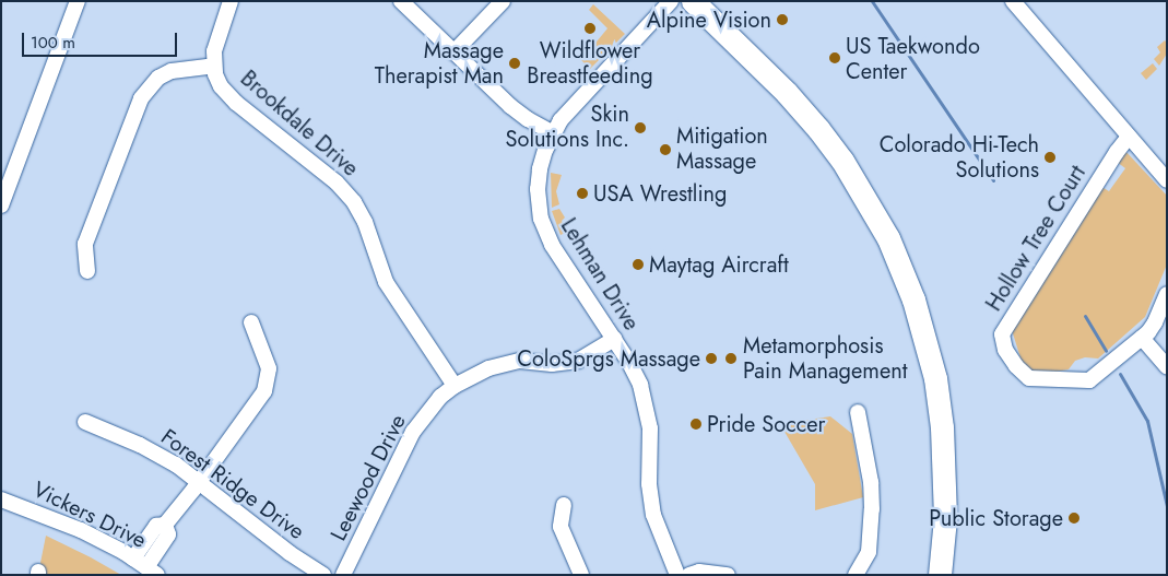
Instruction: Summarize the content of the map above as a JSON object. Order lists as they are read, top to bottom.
{
  "streets": {
    "street": [
      "Brookdale Drive",
      "Hollow Tree Court",
      "Lehman Drive",
      "Leewood Drive",
      "Forest Ridge Drive",
      "Vickers Drive"
    ]
  },
  "crossings": [
    ["Brookdale Drive", "Leewood Drive"],
    ["Lehman Drive", "Leewood Drive"]
  ],
  "places": [
    "Alpine Vision",
    "Wildflower Breastfeeding",
    "US Taekwondo Center",
    "Massage Therapist Man",
    "Skin Solutions Inc.",
    "Mitigation Massage",
    "Colorado Hi-Tech Solutions",
    "USA Wrestling",
    "Maytag Aircraft",
    "ColoSprgs Massage",
    "Metamorphosis Pain Management",
    "Pride Soccer",
    "Public Storage"
  ],
  "scale_bar": "100 m"
}
